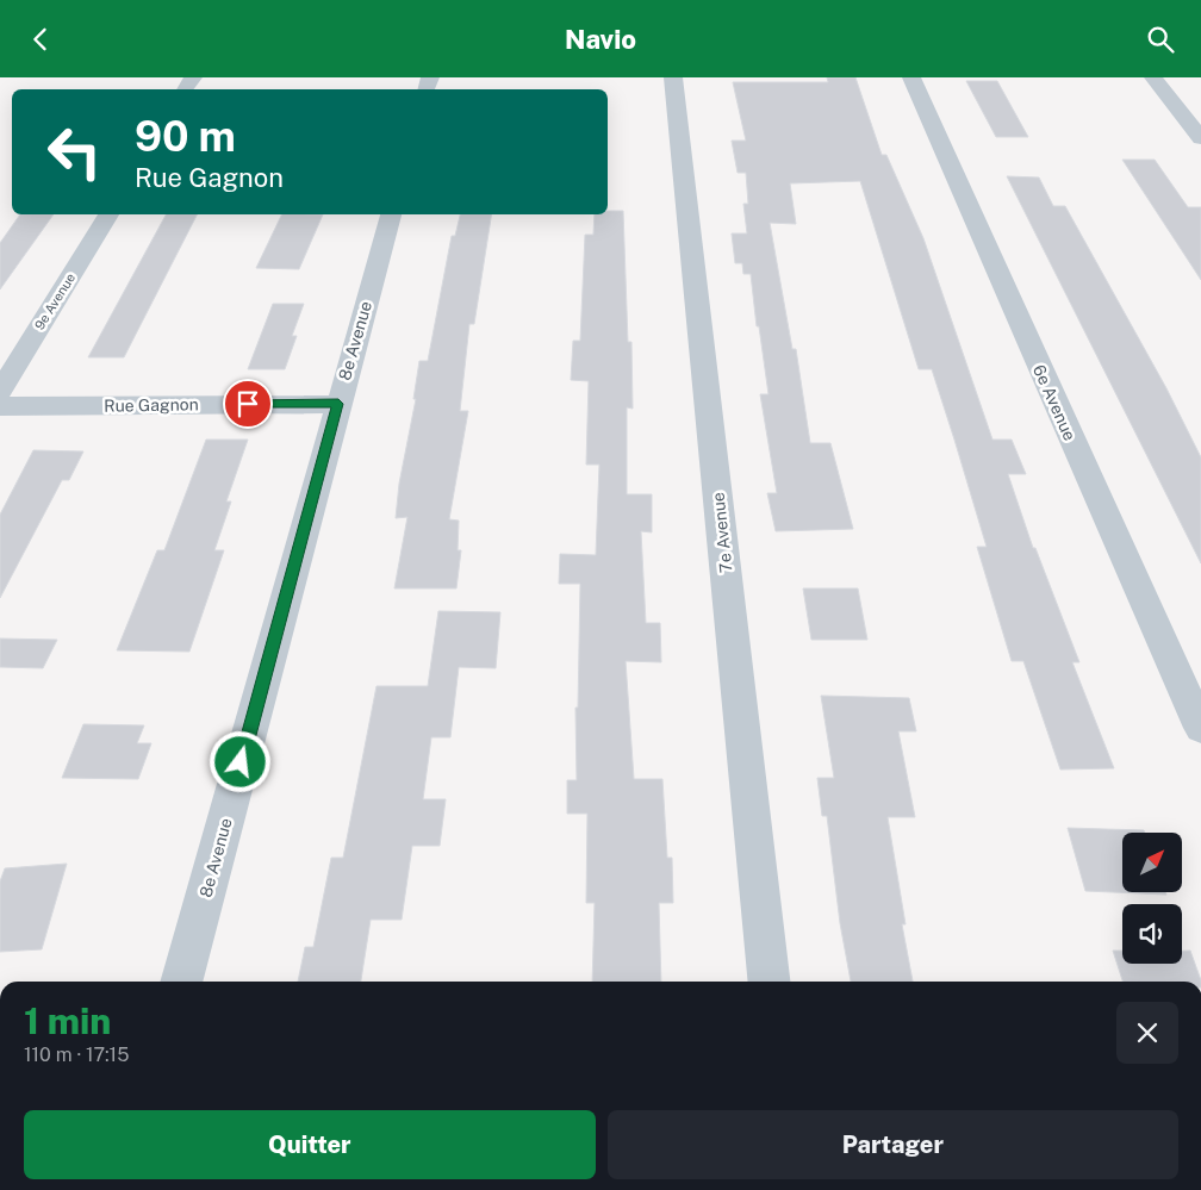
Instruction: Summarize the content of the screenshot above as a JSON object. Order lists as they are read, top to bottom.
{
  "streets": {
    "street": [
      "9e Avenue",
      "8e Avenue",
      "6e Avenue",
      "Rue Gagnon",
      "7e Avenue"
    ]
  },
  "crossings": [
    ["8e Avenue", "Rue Gagnon"]
  ],
  "north": "top right",
  "page": {
    "header": "Navio",
    "turn": ["90 m", "Rue Gagnon"],
    "heading": ["1 min", "110 m · 17:15"],
    "buttons": ["Quitter", "Partager"]
  }
}
